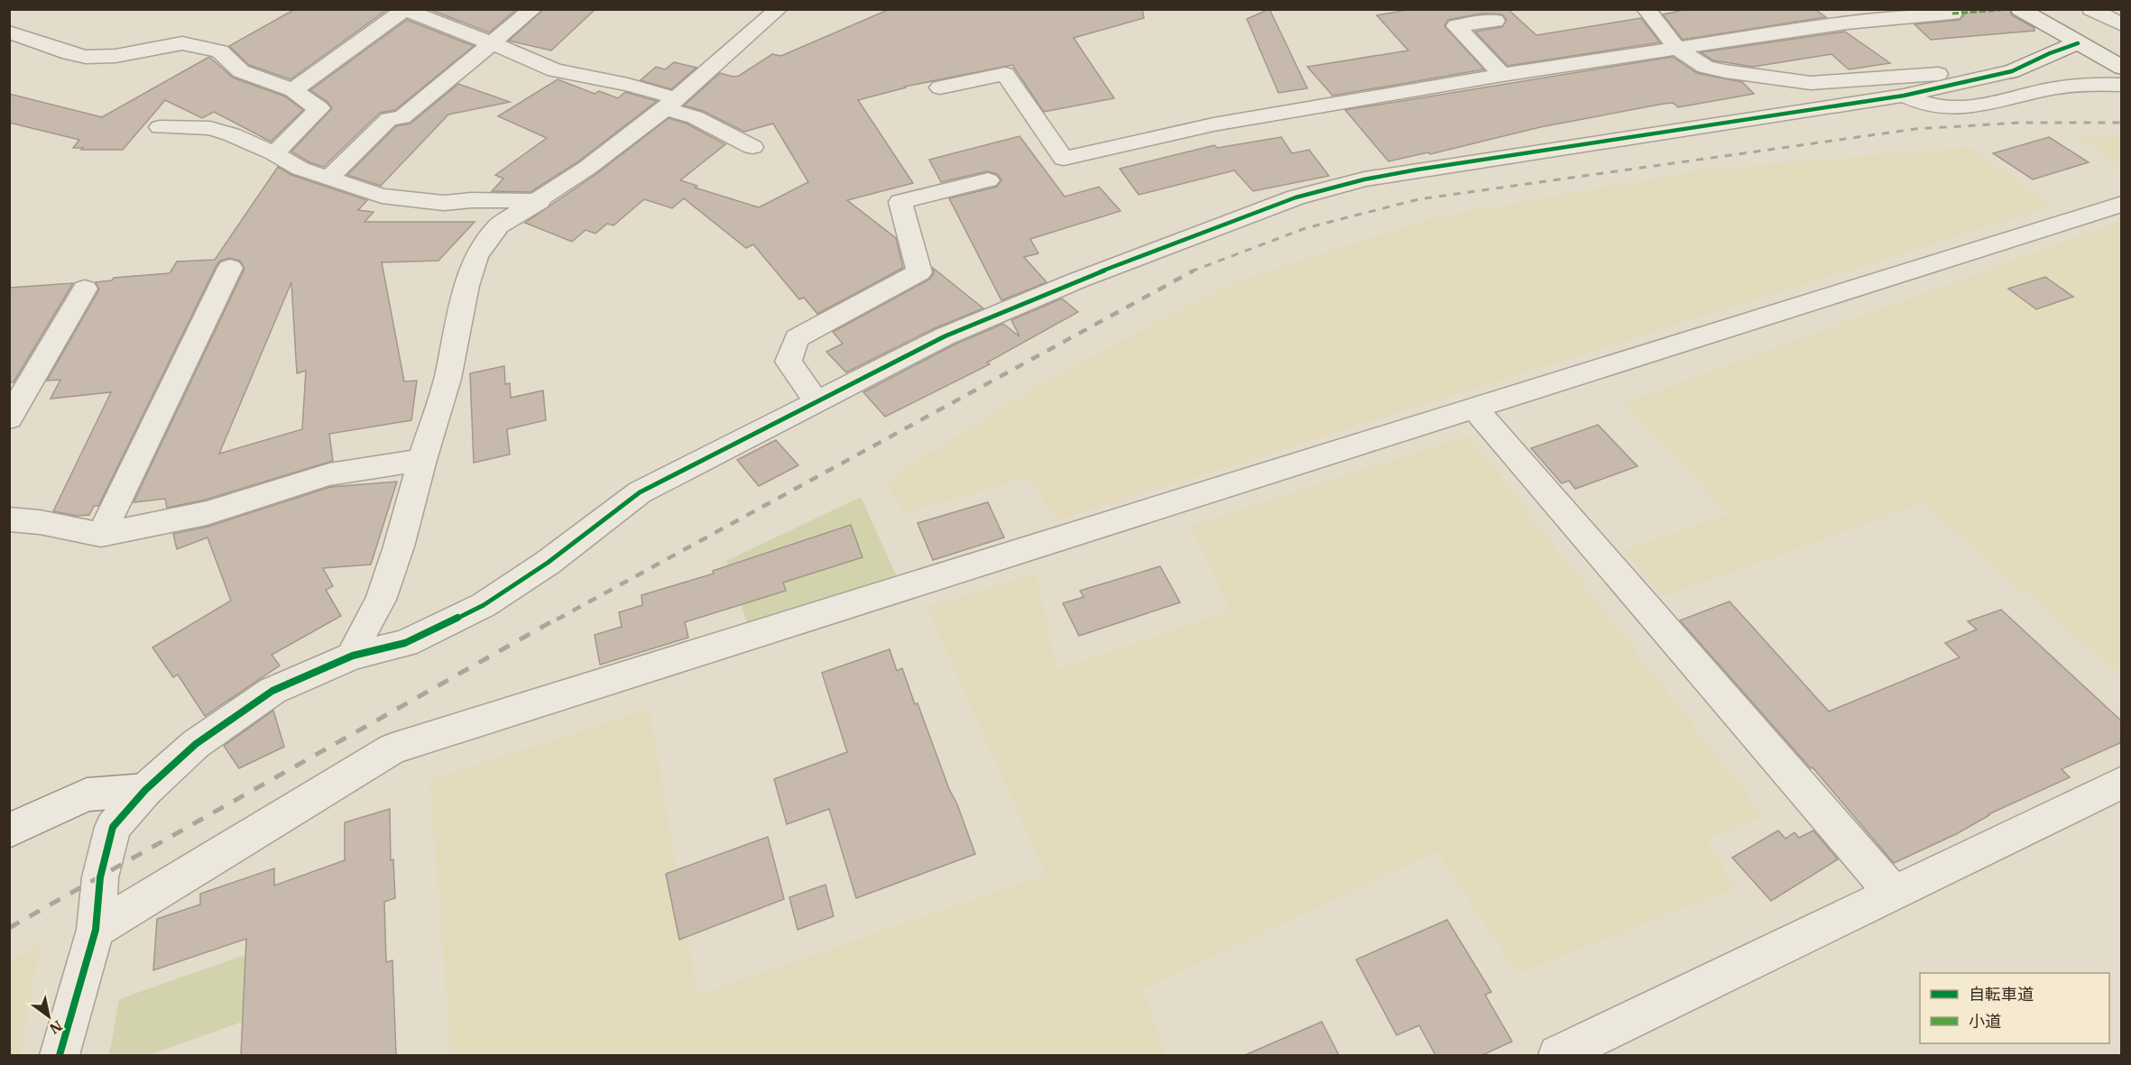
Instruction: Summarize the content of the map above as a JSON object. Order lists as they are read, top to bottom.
{
  "legend": ["自転車道", "小道"],
  "north": "bottom right"
}
